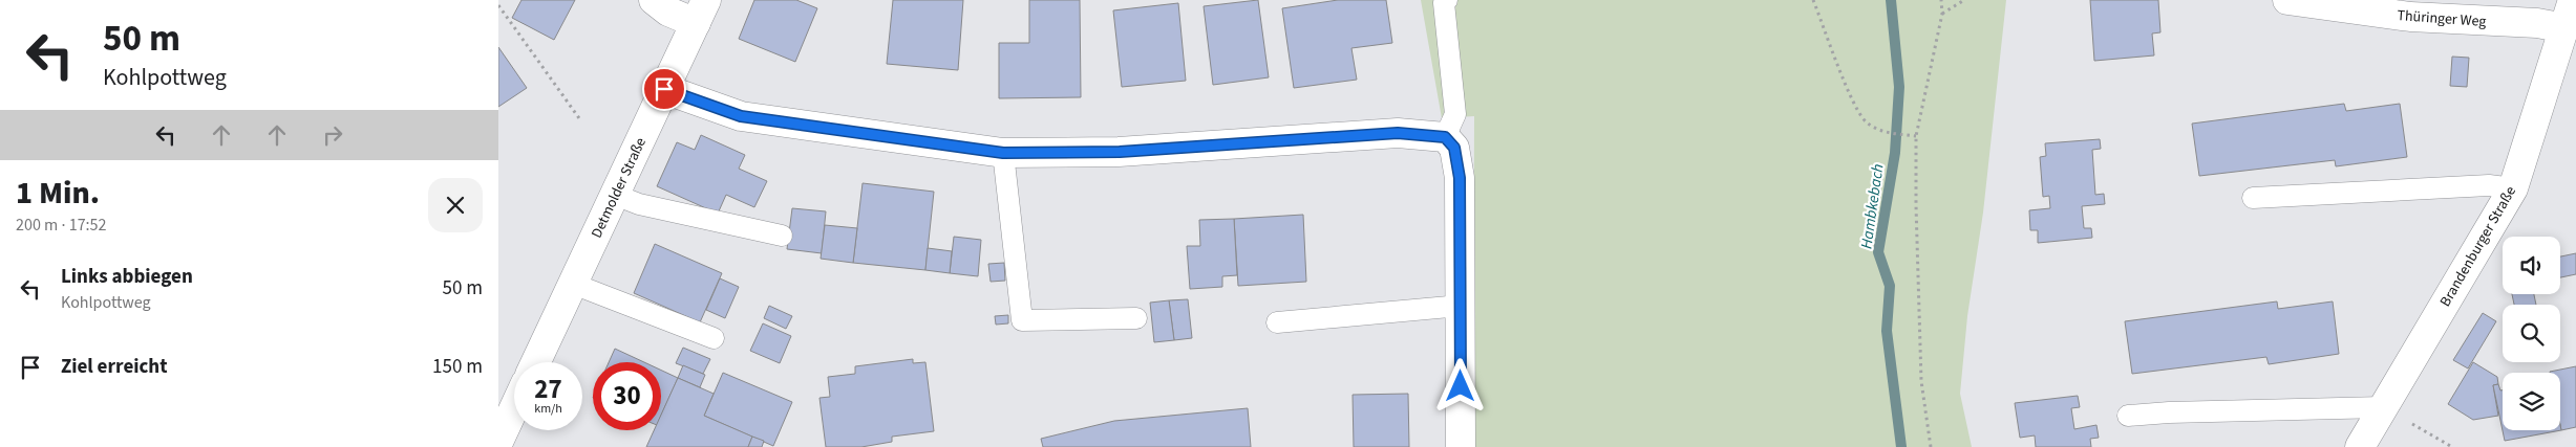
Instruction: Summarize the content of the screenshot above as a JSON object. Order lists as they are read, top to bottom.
{
  "streets": {
    "street": ["Thüringer Weg", "Detmolder Straße", "Brandenburger Straße"]
  },
  "crossings": [
    ["Thüringer Weg", "Brandenburger Straße"]
  ],
  "water": ["Hambkebach"],
  "page": {
    "turn": ["50 m", "Kohlpottweg"],
    "heading": ["1 Min.", "200 m · 17:52"],
    "list": [
      {
        "name": "Links abbiegen",
        "note": "Kohlpottweg",
        "value": "50 m"
      },
      {
        "name": "Ziel erreicht",
        "value": "150 m"
      }
    ],
    "speed": "27 km/h",
    "limit": "30"
  }
}
